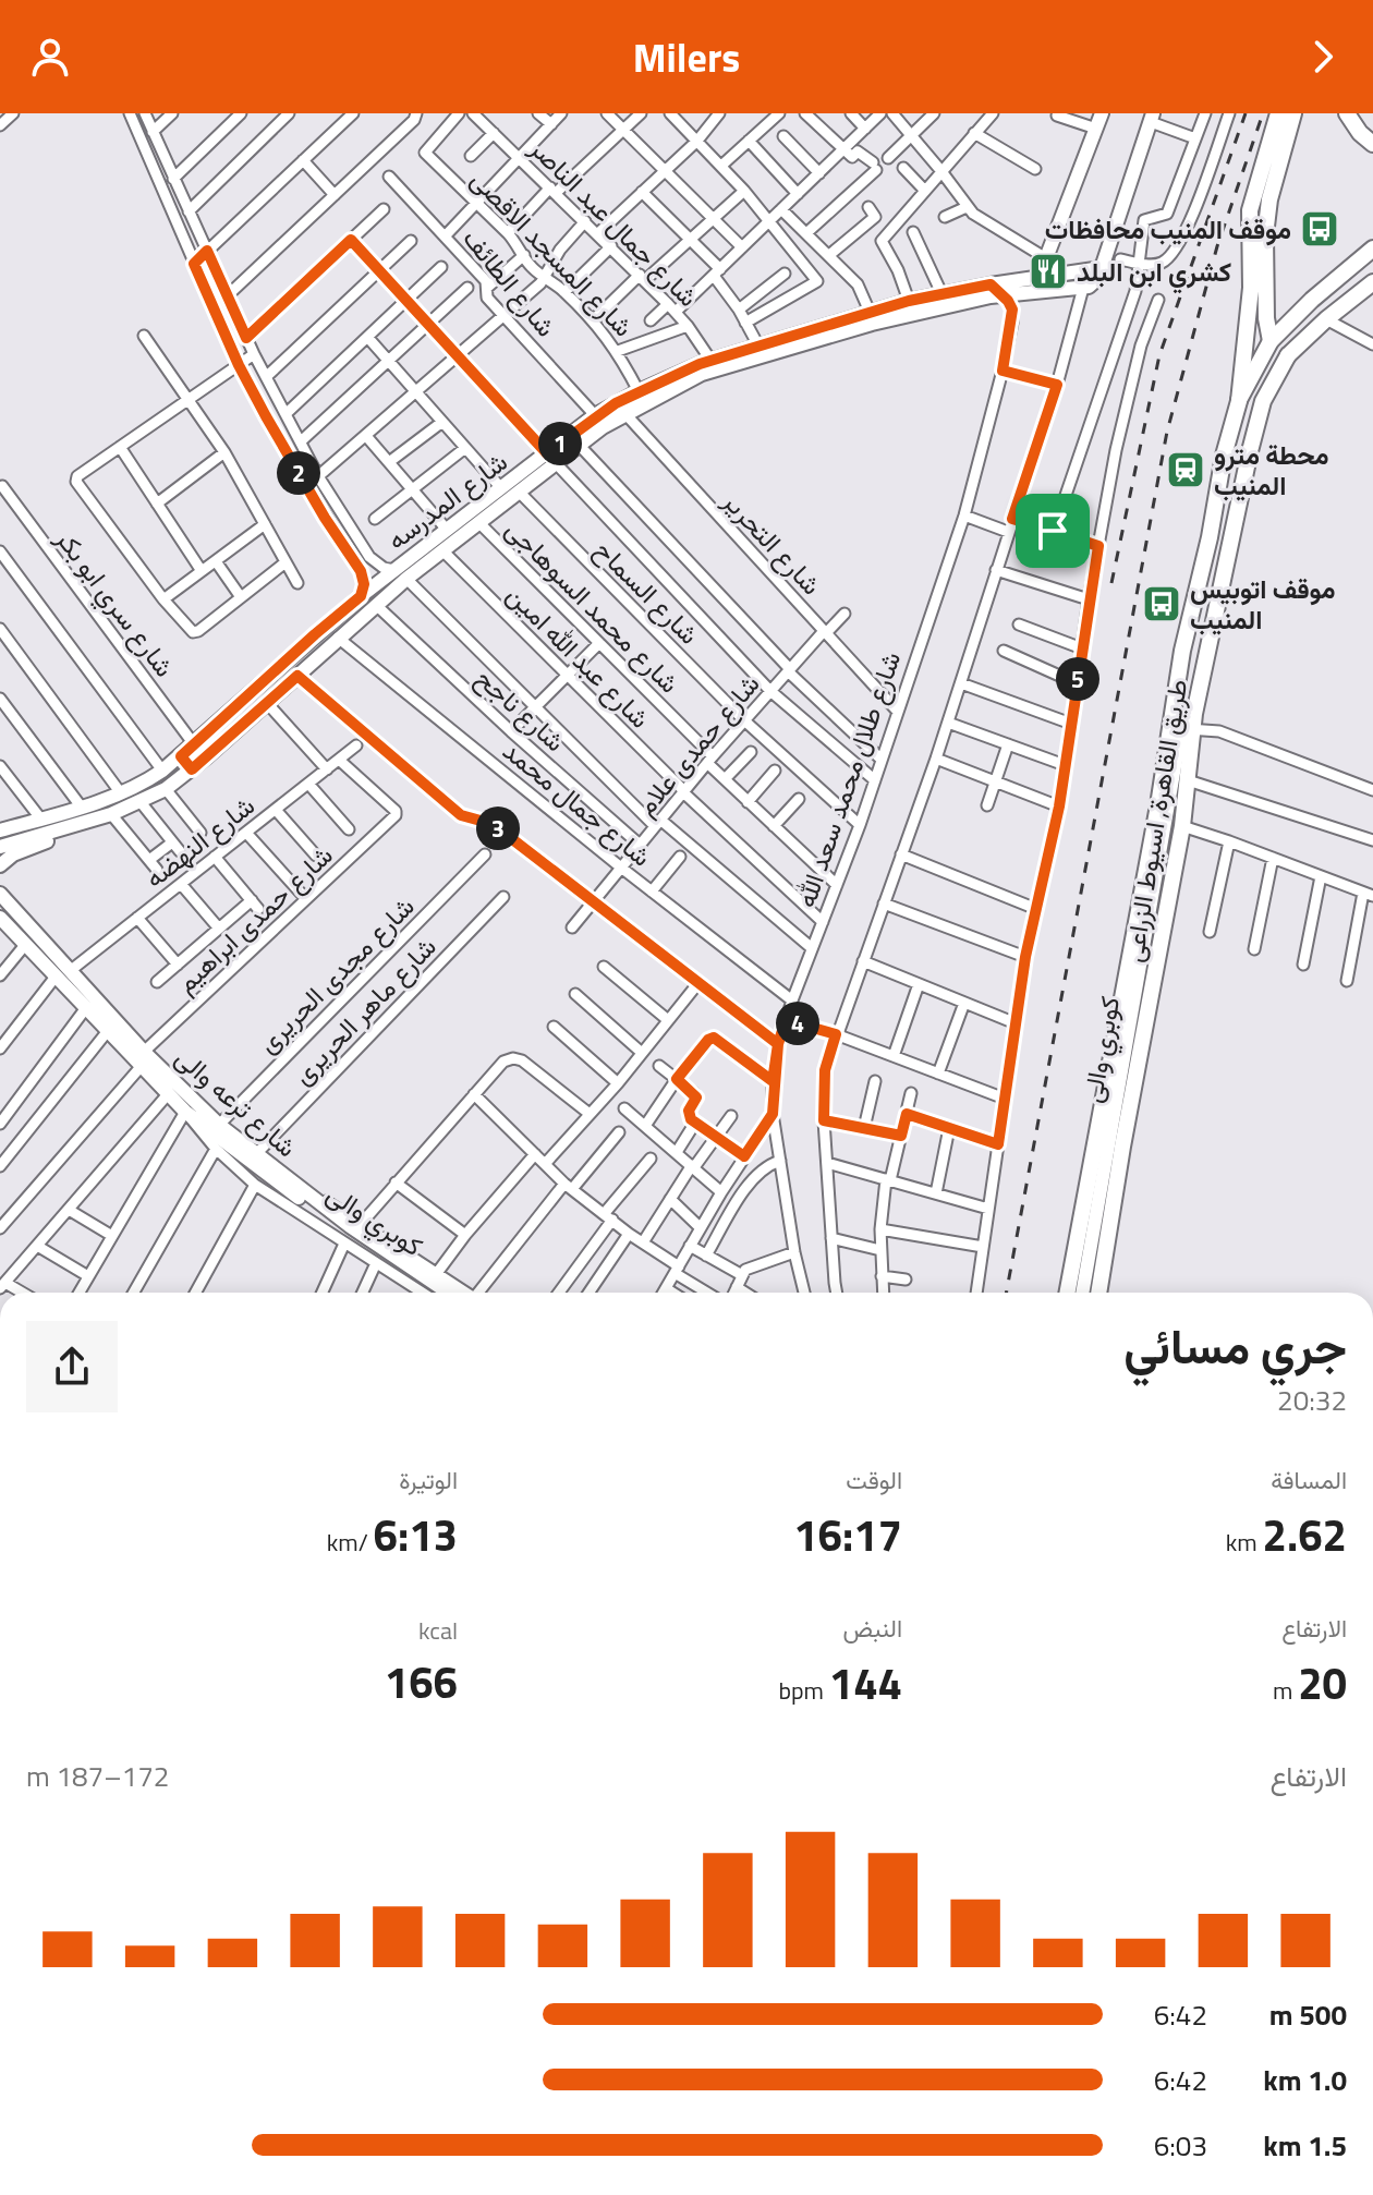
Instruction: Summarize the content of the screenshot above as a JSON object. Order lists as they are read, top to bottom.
{
  "streets": {
    "main road": [
      "شارع المدرسه",
      "طريق القاهرة, اسيوط الزراعى",
      "كوبري والى",
      "شارع ترعه والى"
    ],
    "street": [
      "شارع جمال عبد الناصر",
      "شارع المسجد الاقصى",
      "شارع الطائف",
      "شارع التحرير",
      "شارع السماح",
      "شارع سري ابو بكر",
      "شارع محمد السوهاجى",
      "شارع عبد الله امين",
      "شارع ناجح",
      "شارع حمدى علام",
      "شارع طلال محمد سعد الله",
      "شارع جمال محمد",
      "شارع النهضه",
      "شارع حمدى ابراهيم",
      "شارع مجدى الحريرى",
      "شارع ماهر الحريرى"
    ]
  },
  "crossings": [
    ["شارع جمال عبد الناصر", "شارع المدرسه"],
    ["شارع المسجد الاقصى", "شارع المدرسه"],
    ["شارع الطائف", "شارع المدرسه"],
    ["شارع المدرسه", "شارع التحرير"],
    ["شارع المدرسه", "شارع السماح"],
    ["شارع المدرسه", "شارع سري ابو بكر"],
    ["شارع المدرسه", "شارع محمد السوهاجى"],
    ["شارع المدرسه", "شارع عبد الله امين"],
    ["شارع المدرسه", "شارع ناجح"],
    ["شارع المدرسه", "شارع طلال محمد سعد الله"],
    ["شارع المدرسه", "شارع جمال محمد"],
    ["شارع التحرير", "شارع حمدى علام"],
    ["شارع التحرير", "شارع طلال محمد سعد الله"],
    ["شارع السماح", "شارع حمدى علام"],
    ["شارع السماح", "شارع طلال محمد سعد الله"],
    ["شارع محمد السوهاجى", "شارع حمدى علام"],
    ["شارع محمد السوهاجى", "شارع طلال محمد سعد الله"],
    ["شارع عبد الله امين", "شارع حمدى علام"],
    ["شارع عبد الله امين", "شارع طلال محمد سعد الله"],
    ["شارع ناجح", "شارع حمدى علام"],
    ["شارع حمدى علام", "شارع جمال محمد"],
    ["شارع طلال محمد سعد الله", "شارع جمال محمد"],
    ["طريق القاهرة, اسيوط الزراعى", "كوبري والى"],
    ["شارع النهضه", "شارع حمدى ابراهيم"],
    ["شارع النهضه", "شارع ترعه والى"],
    ["شارع حمدى ابراهيم", "شارع ترعه والى"],
    ["شارع مجدى الحريرى", "شارع ترعه والى"],
    ["شارع ماهر الحريرى", "شارع ترعه والى"],
    ["كوبري والى", "شارع ترعه والى"]
  ],
  "places": {
    "bus stop": ["موقف المنيب محافظات", "موقف اتوبيس المنيب"],
    "restaurant": ["كشري ابن البلد"],
    "station": ["محطة مترو المنيب"]
  },
  "page": {
    "header": "Milers",
    "pins": [
      "1",
      "2",
      "5",
      "3",
      "4"
    ],
    "heading": ["جري مسائي", "20:32"],
    "stats": [
      ["المسافة", "2.62 km"],
      ["الوقت", "16:17"],
      ["الوتيرة", "6:13 /km"],
      ["الارتفاع", "20 m"],
      ["النبض", "144 bpm"],
      ["kcal", "166"]
    ],
    "chart": ["الارتفاع", "172–187 m"],
    "list": [
      {
        "name": "500 m",
        "note": "6:42"
      },
      {
        "name": "1.0 km",
        "note": "6:42"
      },
      {
        "name": "1.5 km",
        "note": "6:03"
      }
    ]
  }
}
